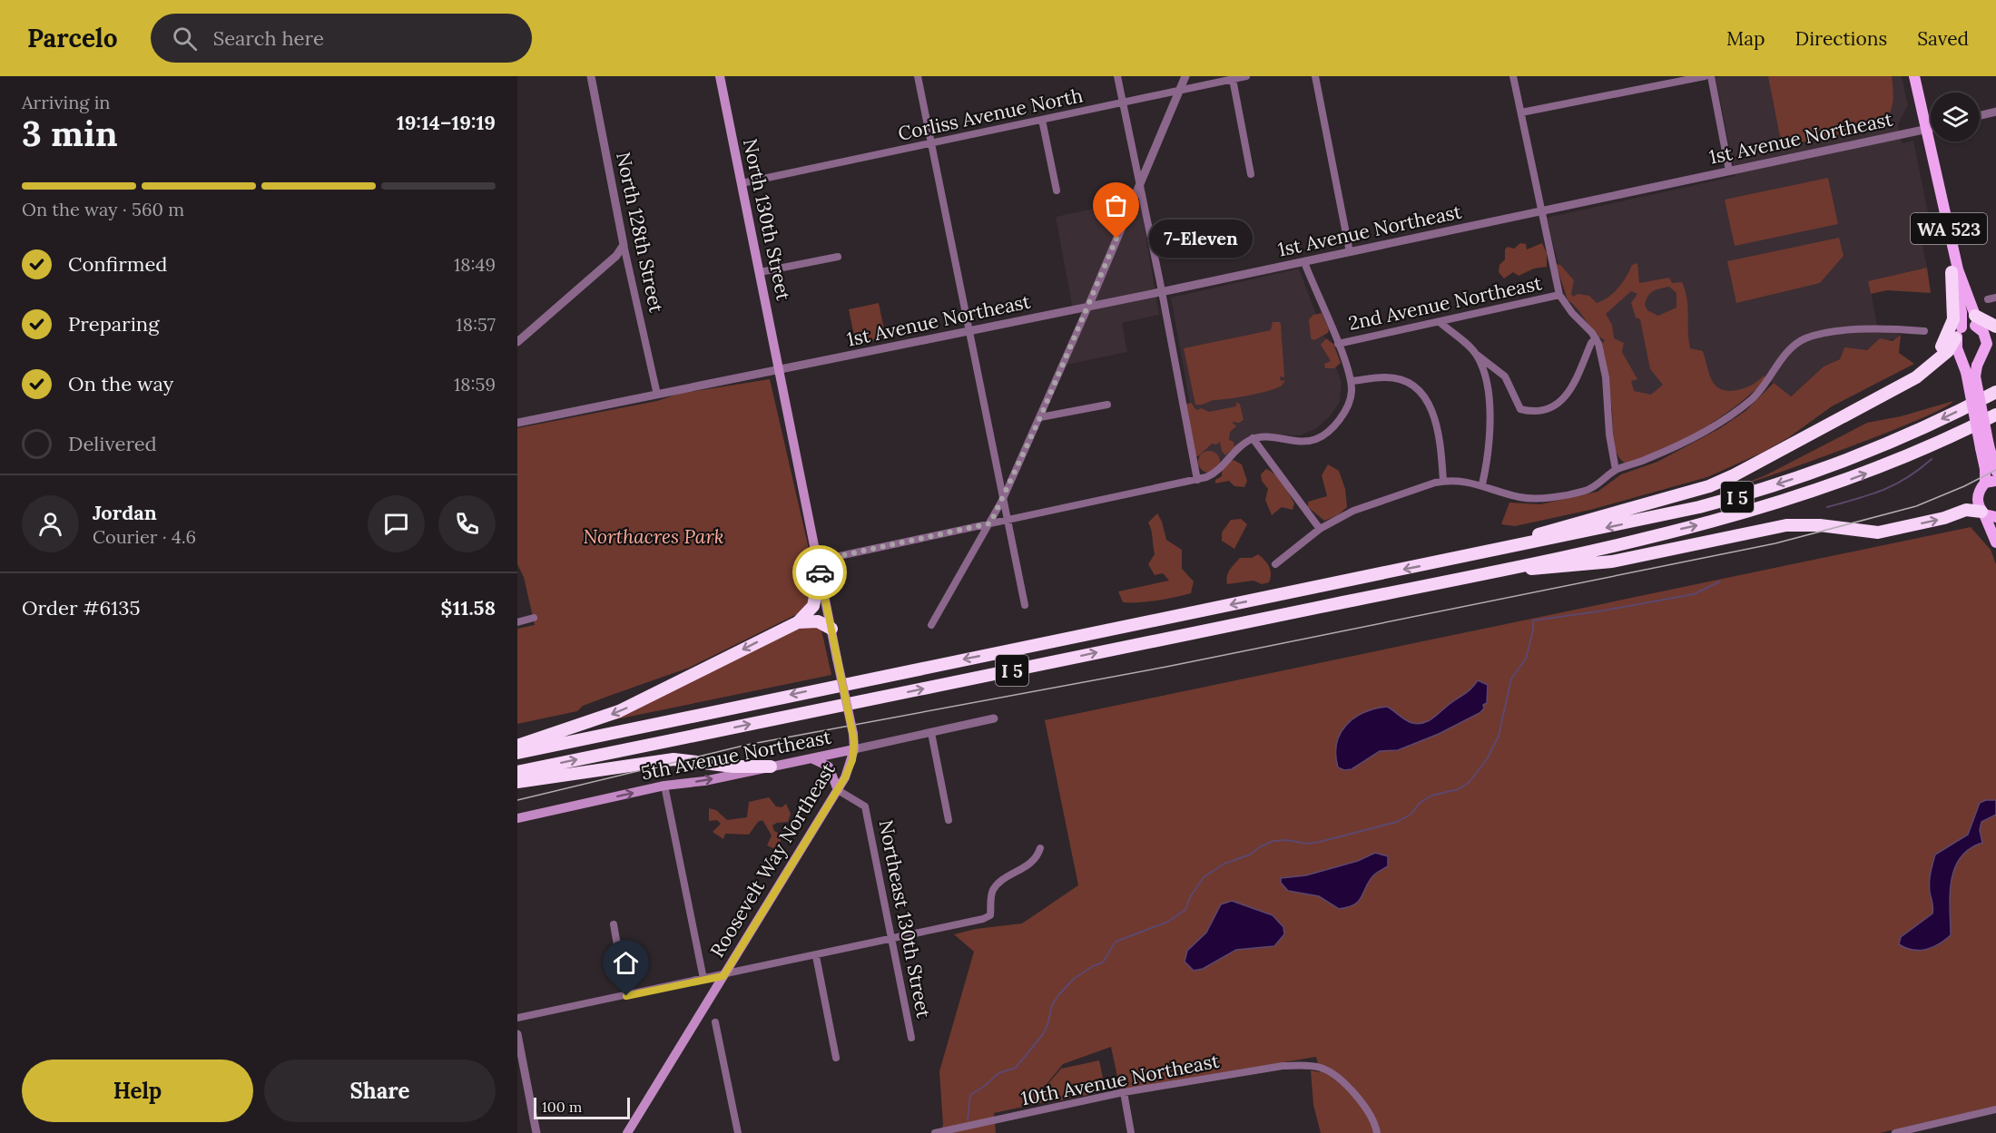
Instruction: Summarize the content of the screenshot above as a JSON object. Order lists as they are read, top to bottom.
{
  "streets": {
    "highway": ["I 5"],
    "main road": [
      "North 130th Street",
      "WA 523",
      "5th Avenue Northeast",
      "Roosevelt Way Northeast"
    ],
    "street": [
      "Corliss Avenue North",
      "1st Avenue Northeast",
      "North 128th Street",
      "2nd Avenue Northeast",
      "Northeast 130th Street",
      "10th Avenue Northeast"
    ]
  },
  "crossings": [
    ["Corliss Avenue North", "North 130th Street"],
    ["1st Avenue Northeast", "North 130th Street"],
    ["1st Avenue Northeast", "WA 523"],
    ["1st Avenue Northeast", "North 128th Street"],
    ["5th Avenue Northeast", "Roosevelt Way Northeast"],
    ["Roosevelt Way Northeast", "Northeast 130th Street"]
  ],
  "one_way": ["5th Avenue Northeast"],
  "parks": ["Northacres Park"],
  "places": ["7-Eleven"],
  "scale_bar": "100 m",
  "page": {
    "header": "Parcelo",
    "search": "Search here",
    "nav": ["Map", "Directions", "Saved"],
    "heading": ["3 min", "Arriving in", "19:14–19:19"],
    "panel": [
      "Jordan",
      "Courier · 4.6",
      "Order #6135",
      "$11.58"
    ],
    "bar": "On the way · 560 m",
    "bubble": "7-Eleven",
    "list": [
      ["Confirmed", "18:49"],
      ["Preparing", "18:57"],
      ["On the way", "18:59"],
      "Delivered"
    ],
    "buttons": ["Help", "Share"],
    "scale": "100 m"
  }
}
